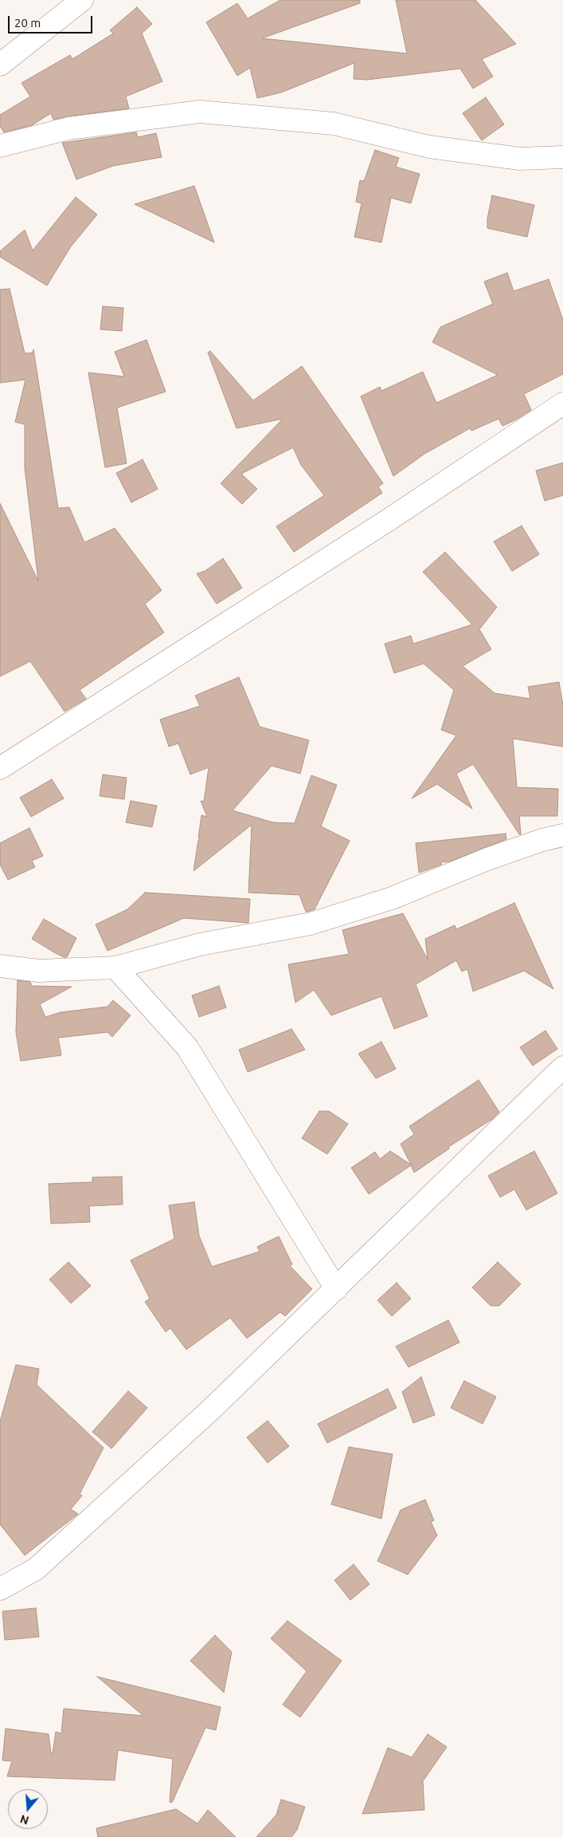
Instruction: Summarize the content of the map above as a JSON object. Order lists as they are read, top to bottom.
{
  "scale_bar": "20 m",
  "north": "bottom"
}
